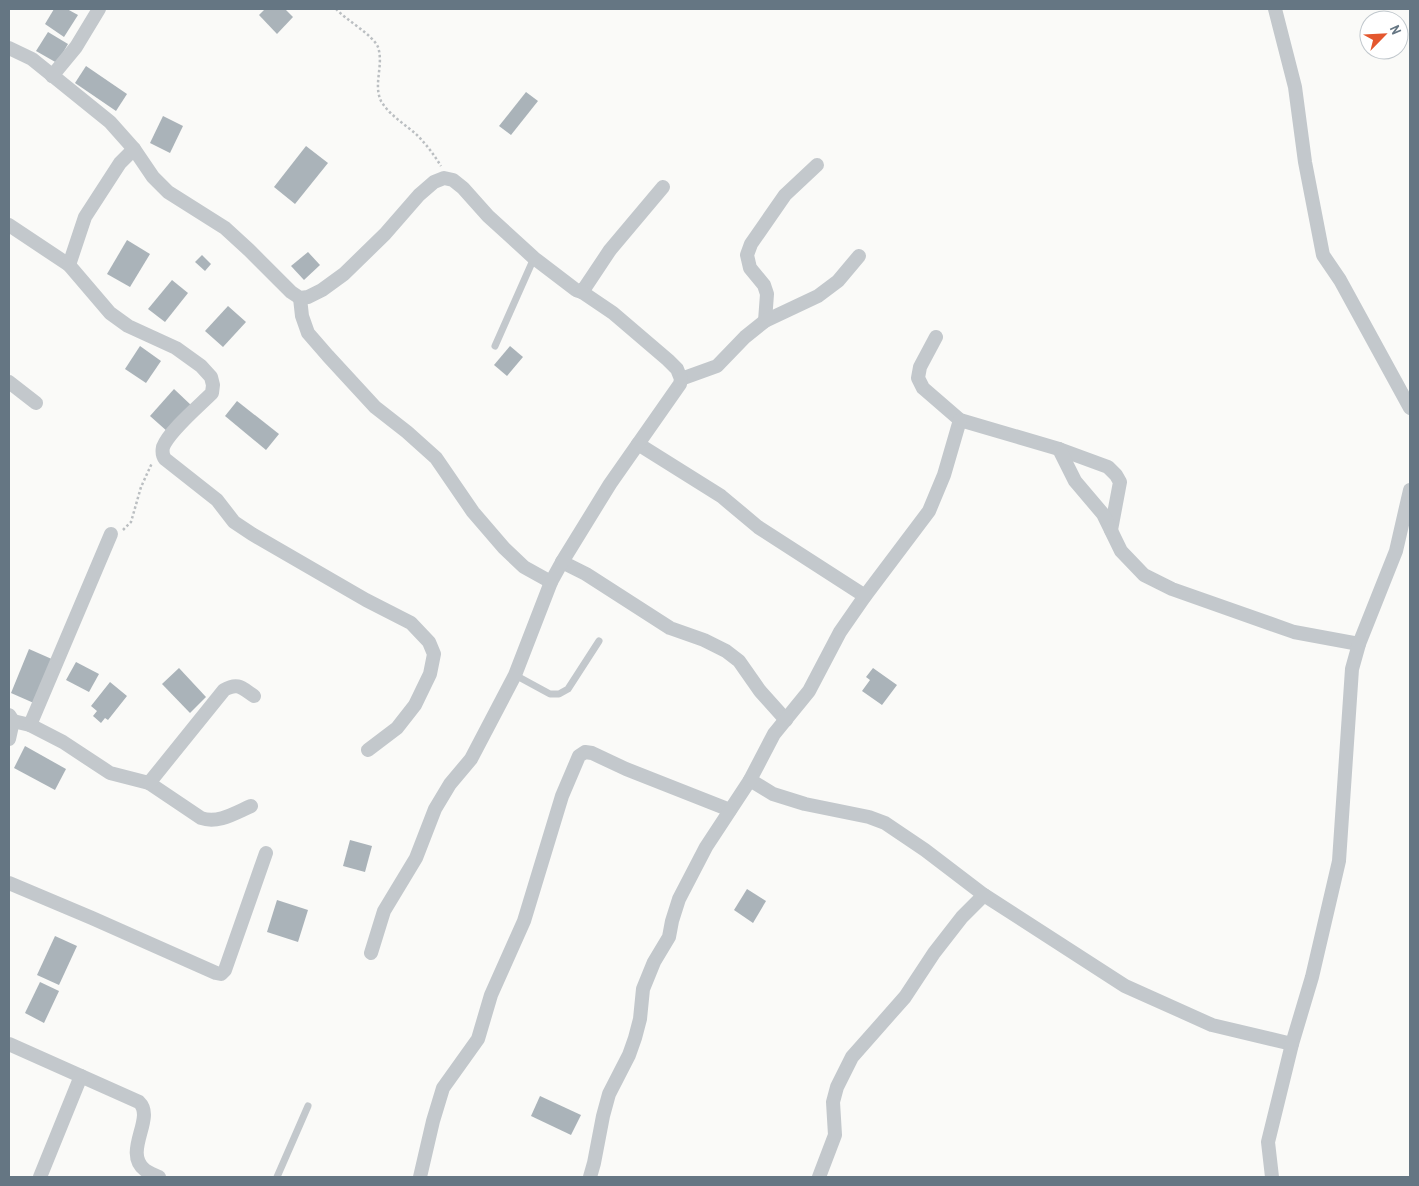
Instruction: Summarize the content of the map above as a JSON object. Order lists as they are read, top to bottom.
{
  "north": "top right"
}
